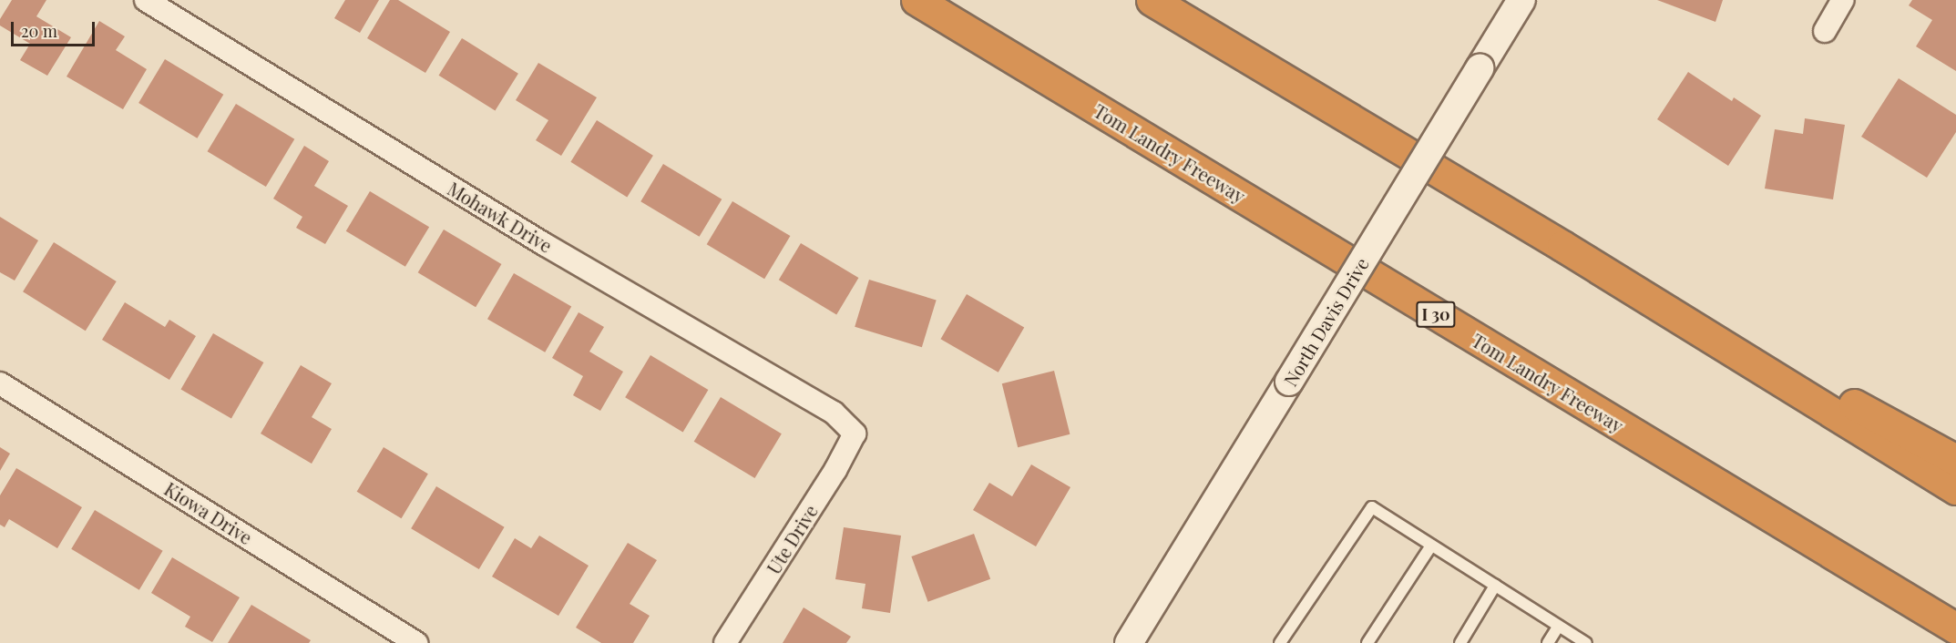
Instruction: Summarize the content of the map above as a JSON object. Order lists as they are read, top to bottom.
{
  "streets": {
    "highway": ["Tom Landry Freeway", "I 30"],
    "street": [
      "Mohawk Drive",
      "North Davis Drive",
      "Kiowa Drive",
      "Ute Drive"
    ]
  },
  "crossings": [
    ["Mohawk Drive", "Ute Drive"]
  ],
  "scale_bar": "20 m"
}
